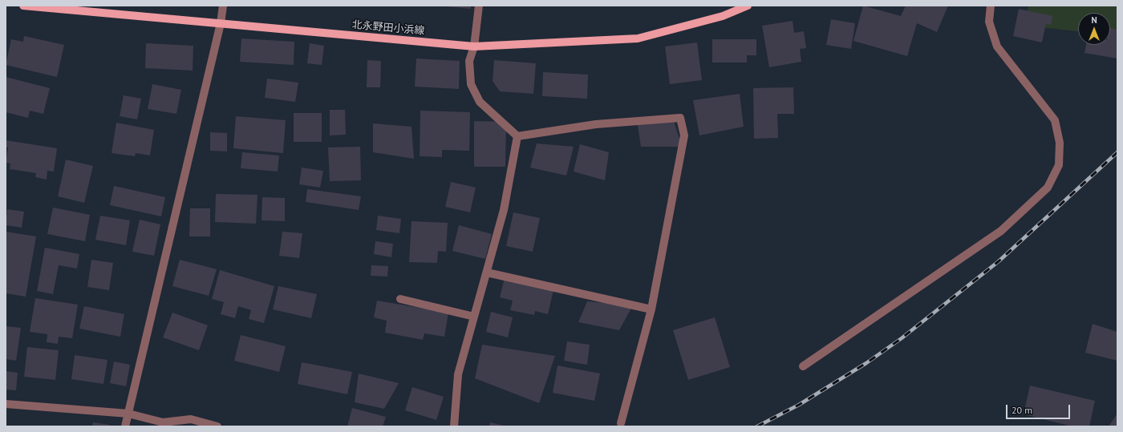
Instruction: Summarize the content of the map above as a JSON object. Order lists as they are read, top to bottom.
{
  "streets": {
    "main road": ["北永野田小浜線"]
  },
  "scale_bar": "20 m",
  "north": "top"
}
